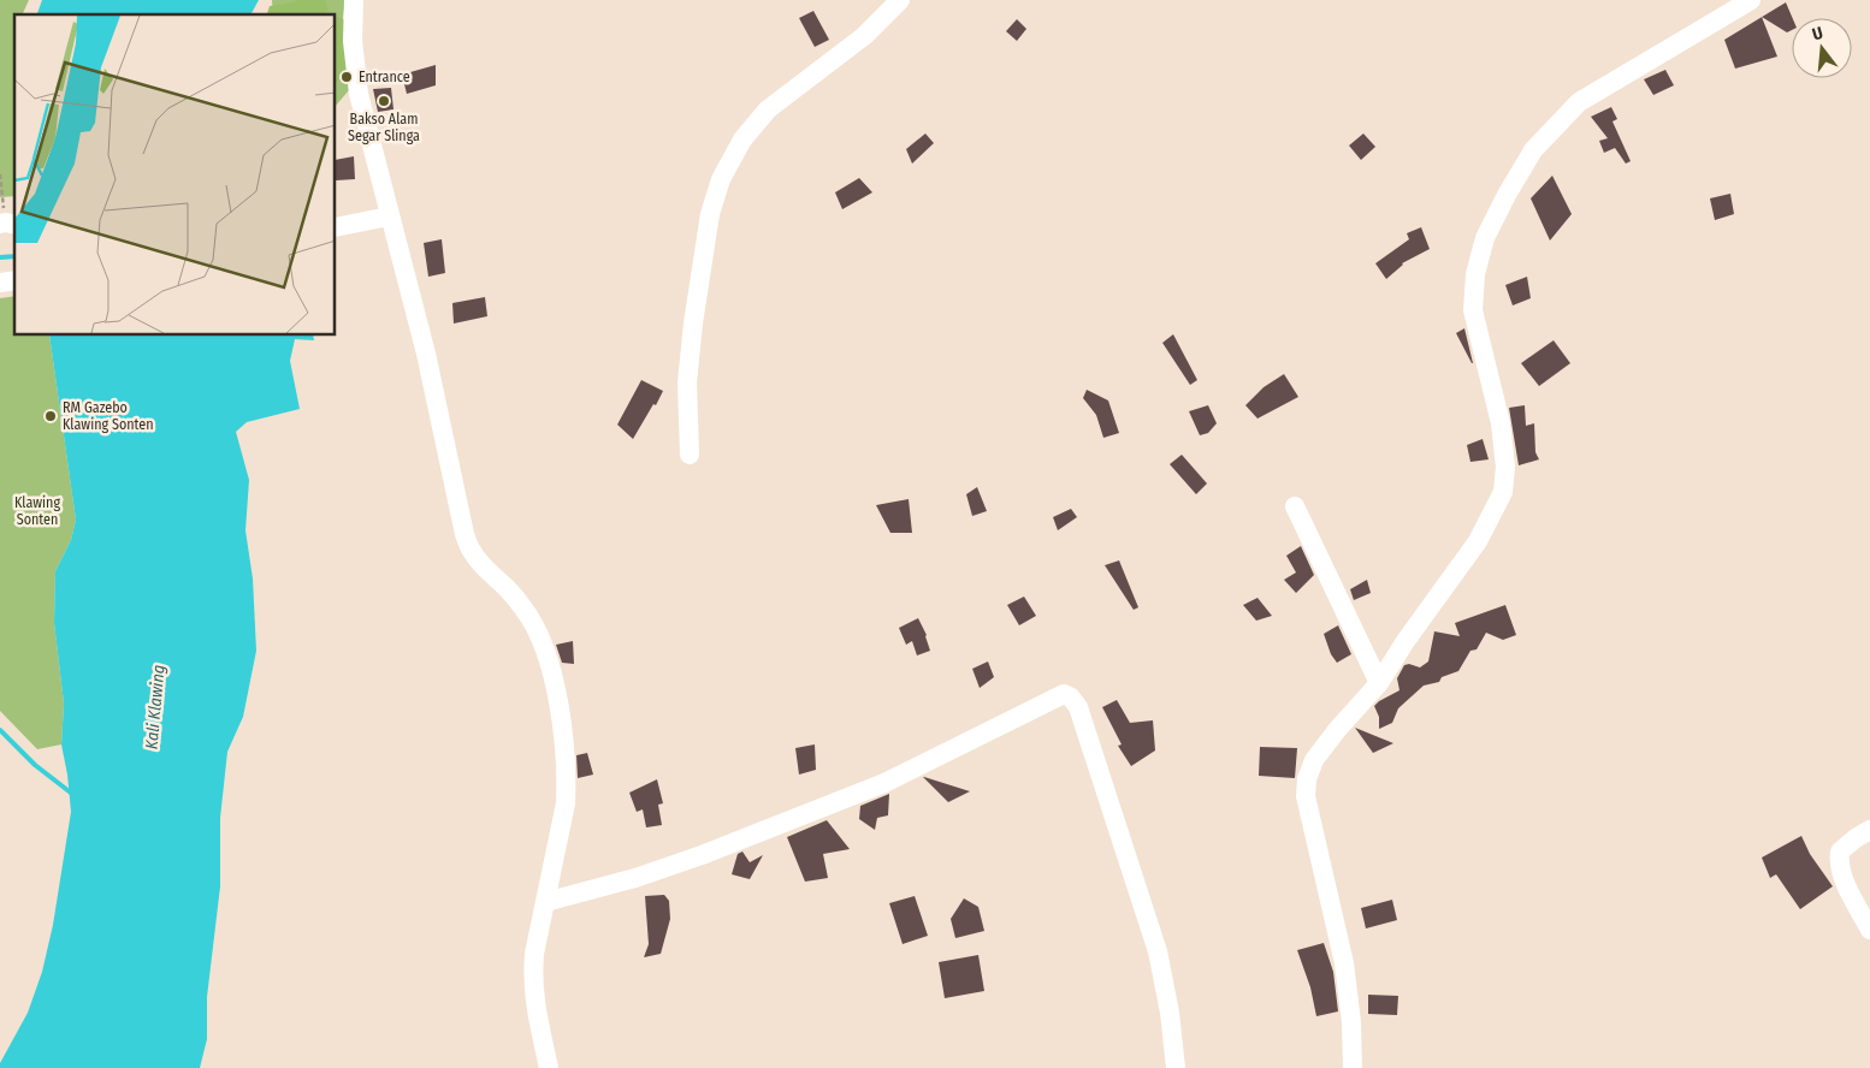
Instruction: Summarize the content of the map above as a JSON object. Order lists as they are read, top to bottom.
{
  "water": ["Kali Klawing"],
  "parks": ["Klawing Sonten"],
  "places": ["Entrance", "Bakso Alam Segar Slinga", "RM Gazebo Klawing Sonten"],
  "north": "top"
}
